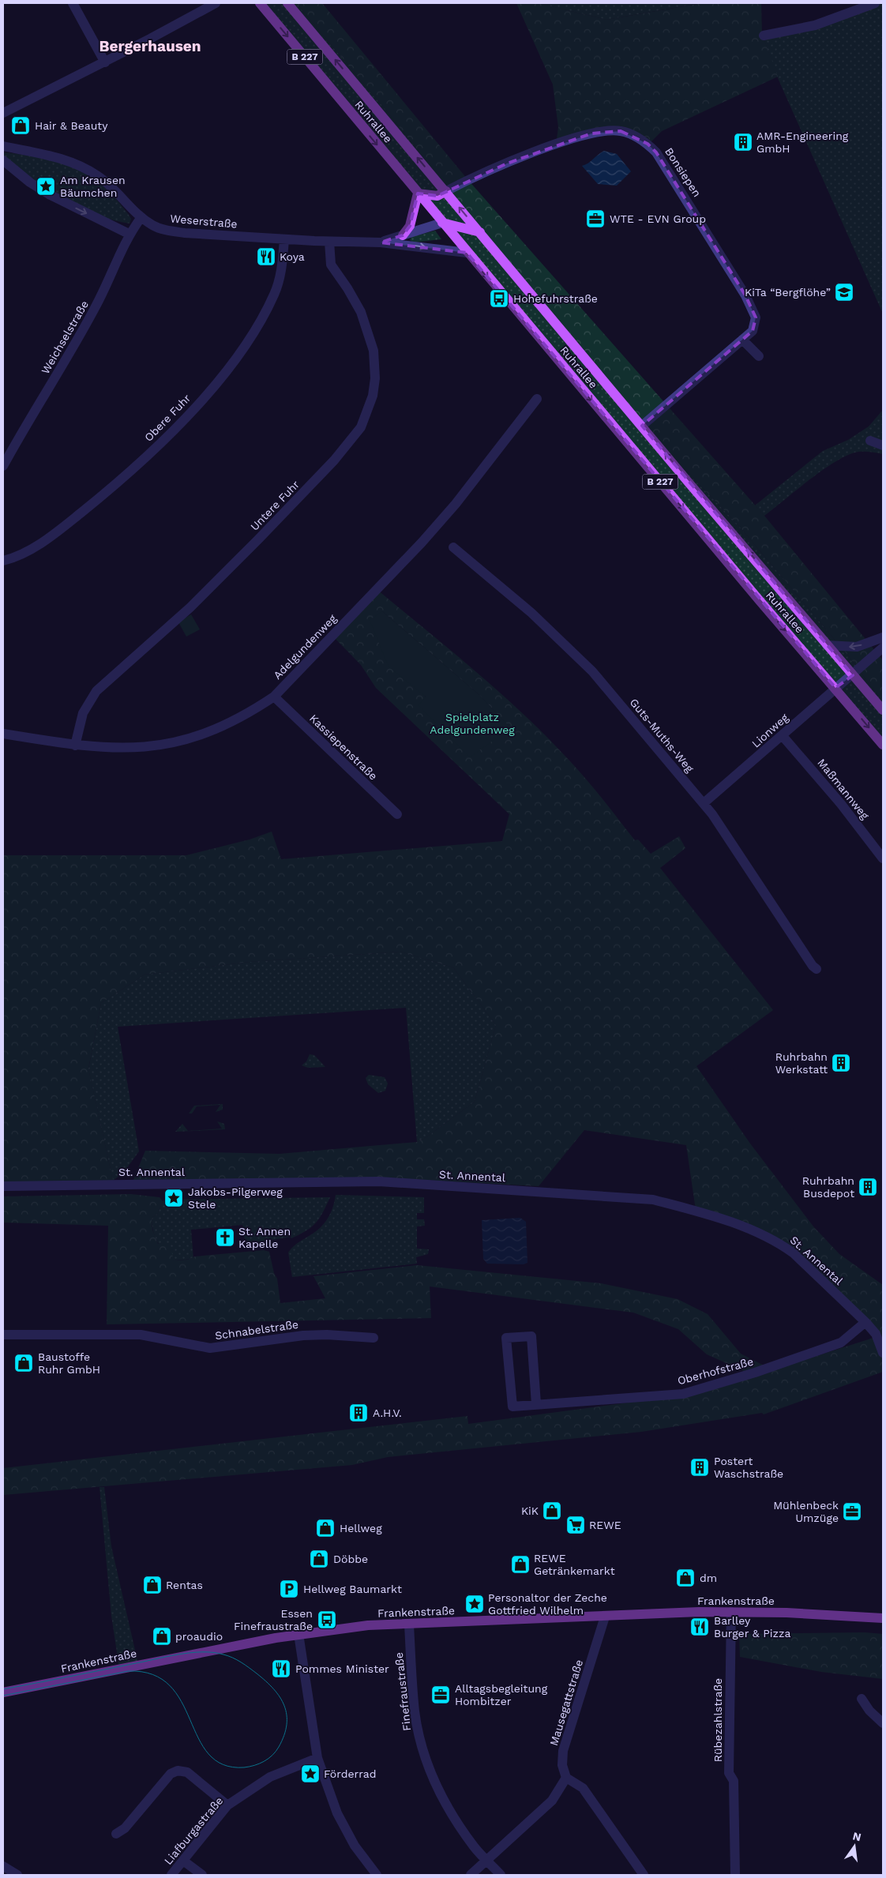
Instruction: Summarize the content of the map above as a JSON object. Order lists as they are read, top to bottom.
{
  "streets": {
    "main road": ["B 227", "Ruhrallee", "Frankenstraße"],
    "street": [
      "Bonsiepen",
      "Weserstraße",
      "Weichselstraße",
      "Obere Fuhr",
      "Untere Fuhr",
      "Adelgundenweg",
      "Lionweg",
      "Guts-Muths-Weg",
      "Kassiepenstraße",
      "Maßmannweg",
      "St. Annental",
      "Schnabelstraße",
      "Oberhofstraße",
      "Finefraustraße",
      "Mausegattstraße",
      "Rübezahlstraße",
      "Liafburgastraße"
    ]
  },
  "crossings": [
    ["Ruhrallee", "Bonsiepen"],
    ["Ruhrallee", "Weserstraße"],
    ["Ruhrallee", "Lionweg"],
    ["Weserstraße", "Weichselstraße"],
    ["Weserstraße", "Obere Fuhr"],
    ["Weserstraße", "Untere Fuhr"],
    ["Untere Fuhr", "Adelgundenweg"],
    ["Adelgundenweg", "Kassiepenstraße"],
    ["Lionweg", "Guts-Muths-Weg"],
    ["Lionweg", "Maßmannweg"],
    ["St. Annental", "Oberhofstraße"],
    ["Frankenstraße", "Finefraustraße"],
    ["Frankenstraße", "Mausegattstraße"],
    ["Frankenstraße", "Rübezahlstraße"]
  ],
  "districts": ["Bergerhausen"],
  "parks": ["Spielplatz Adelgundenweg"],
  "places": {
    "shop": [
      "Hair & Beauty",
      "Baustoffe Ruhr GmbH",
      "KiK",
      "Hellweg",
      "Döbbe",
      "REWE Getränkemarkt",
      "dm",
      "Rentas",
      "proaudio"
    ],
    "building": [
      "AMR-Engineering GmbH",
      "Ruhrbahn Werkstatt",
      "Ruhrbahn Busdepot",
      "A.H.V.",
      "Postert Waschstraße"
    ],
    "place": [
      "Am Krausen Bäumchen",
      "Jakobs-Pilgerweg Stele",
      "Personaltor der Zeche Gottfried Wilhelm",
      "Förderrad"
    ],
    "office": ["WTE - EVN Group", "Mühlenbeck Umzüge", "Alltagsbegleitung Hombitzer"],
    "restaurant": ["Koya", "Barlley Burger & Pizza", "Pommes Minister"],
    "school or university": ["KiTa “Bergflöhe”"],
    "bus stop": ["Hohefuhrstraße", "Essen Finefraustraße"],
    "church": ["St. Annen Kapelle"],
    "supermarket": ["REWE"],
    "parking": ["Hellweg Baumarkt"]
  },
  "north": "top"
}
